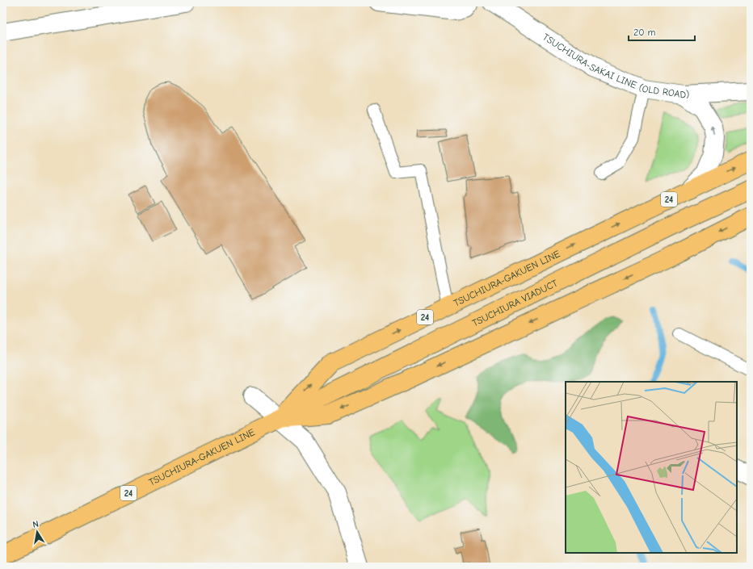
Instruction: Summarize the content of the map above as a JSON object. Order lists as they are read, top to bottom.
{
  "streets": {
    "main road": ["24", "TSUCHIURA-GAKUEN LINE", "TSUCHIURA VIADUCT"],
    "street": ["TSUCHIURA-SAKAI LINE (OLD ROAD)"]
  },
  "crossings": [
    ["TSUCHIURA-GAKUEN LINE", "TSUCHIURA VIADUCT"]
  ],
  "scale_bar": "20 m",
  "north": "top"
}
